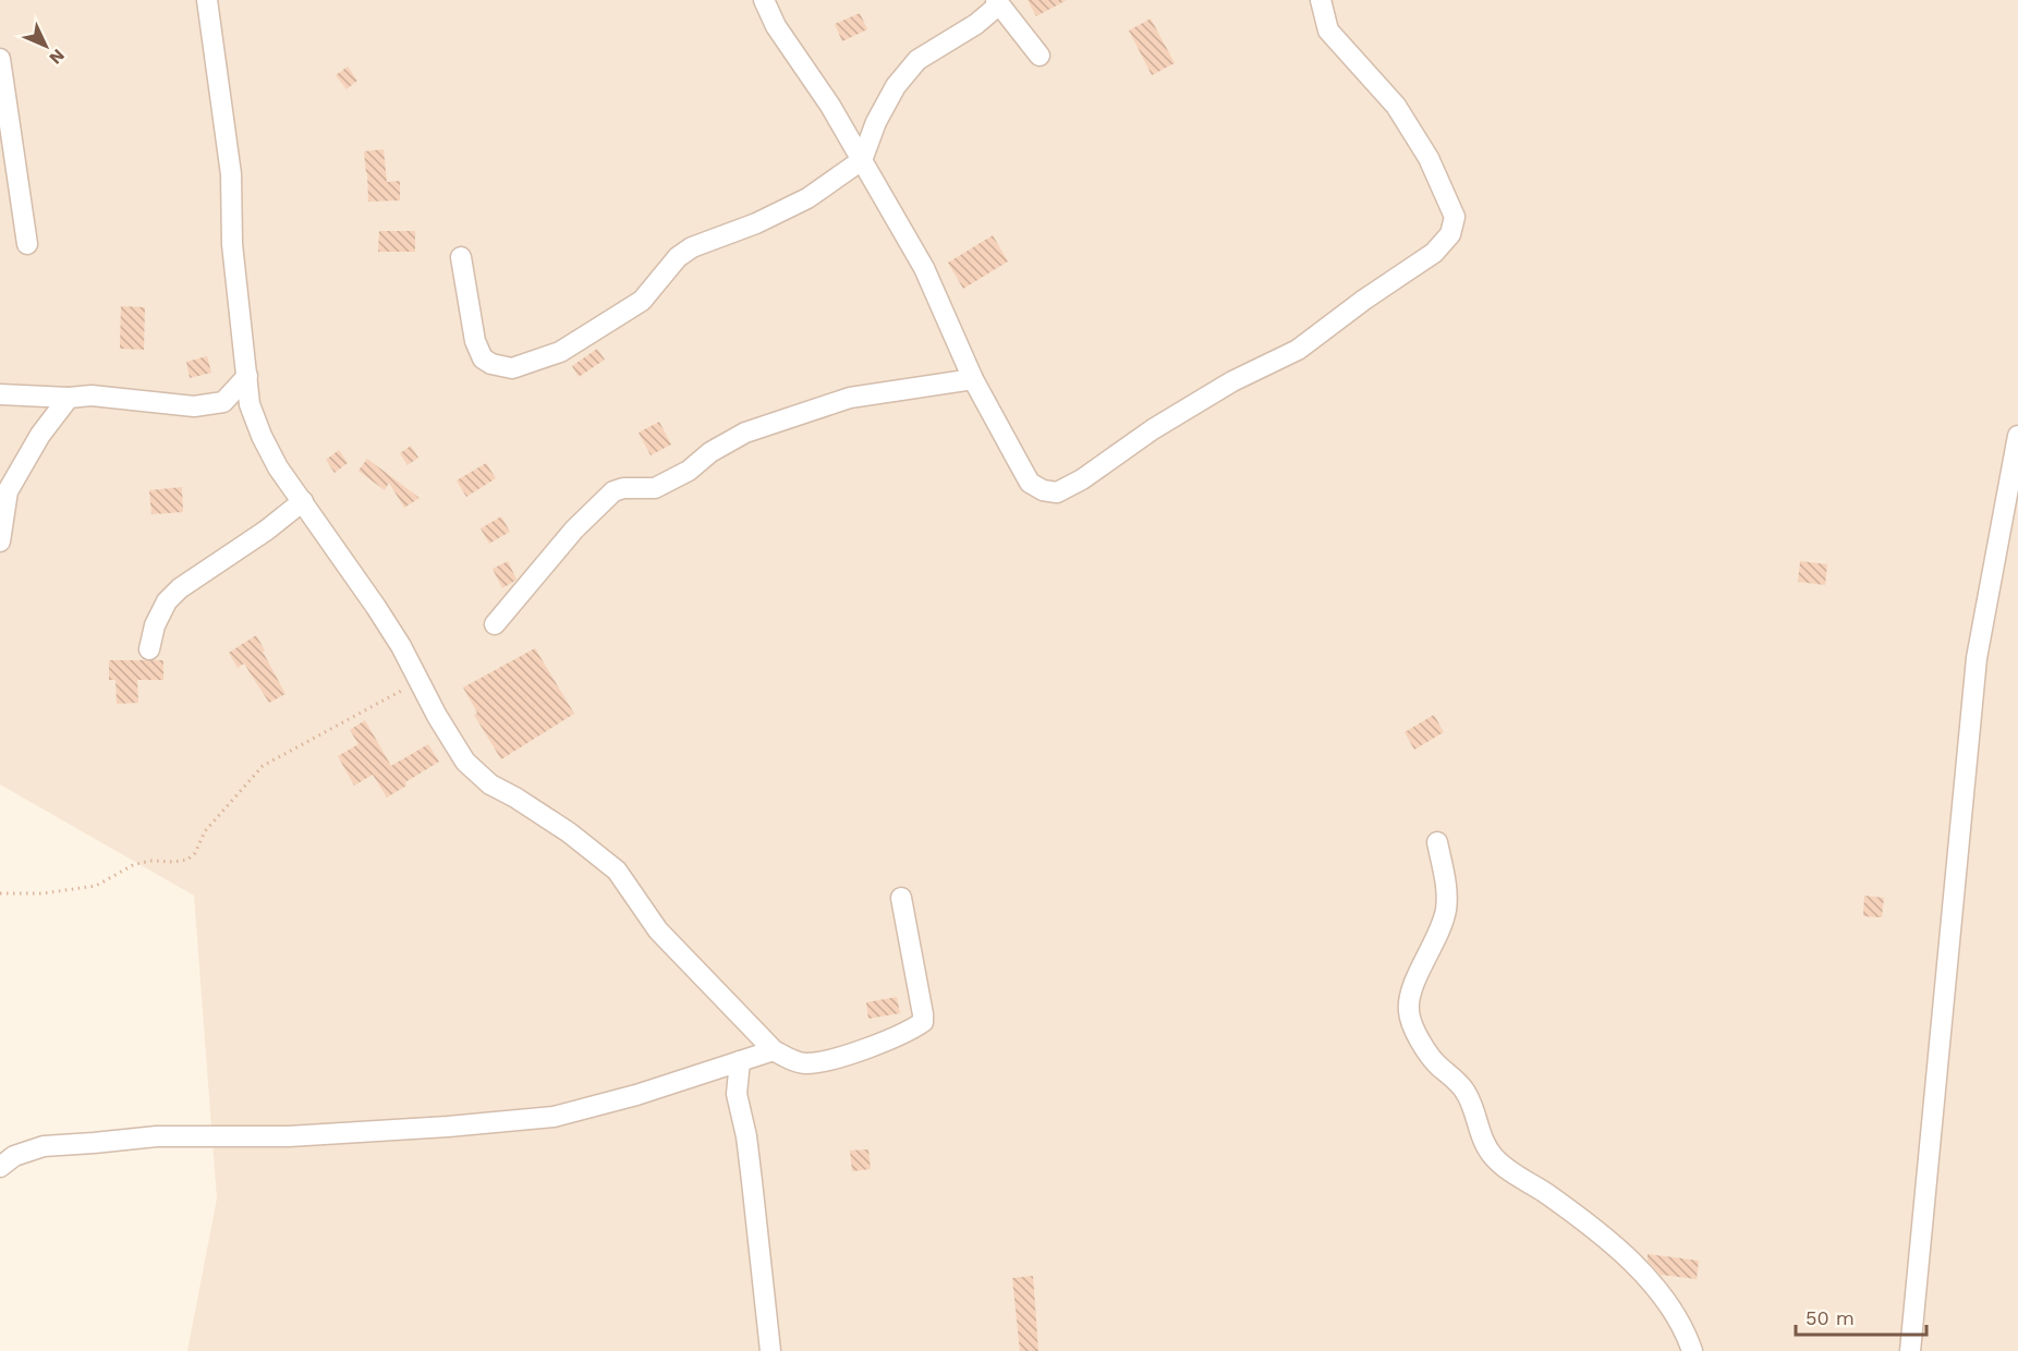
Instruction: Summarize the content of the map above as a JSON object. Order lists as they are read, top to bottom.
{
  "scale_bar": "50 m",
  "north": "bottom right"
}
